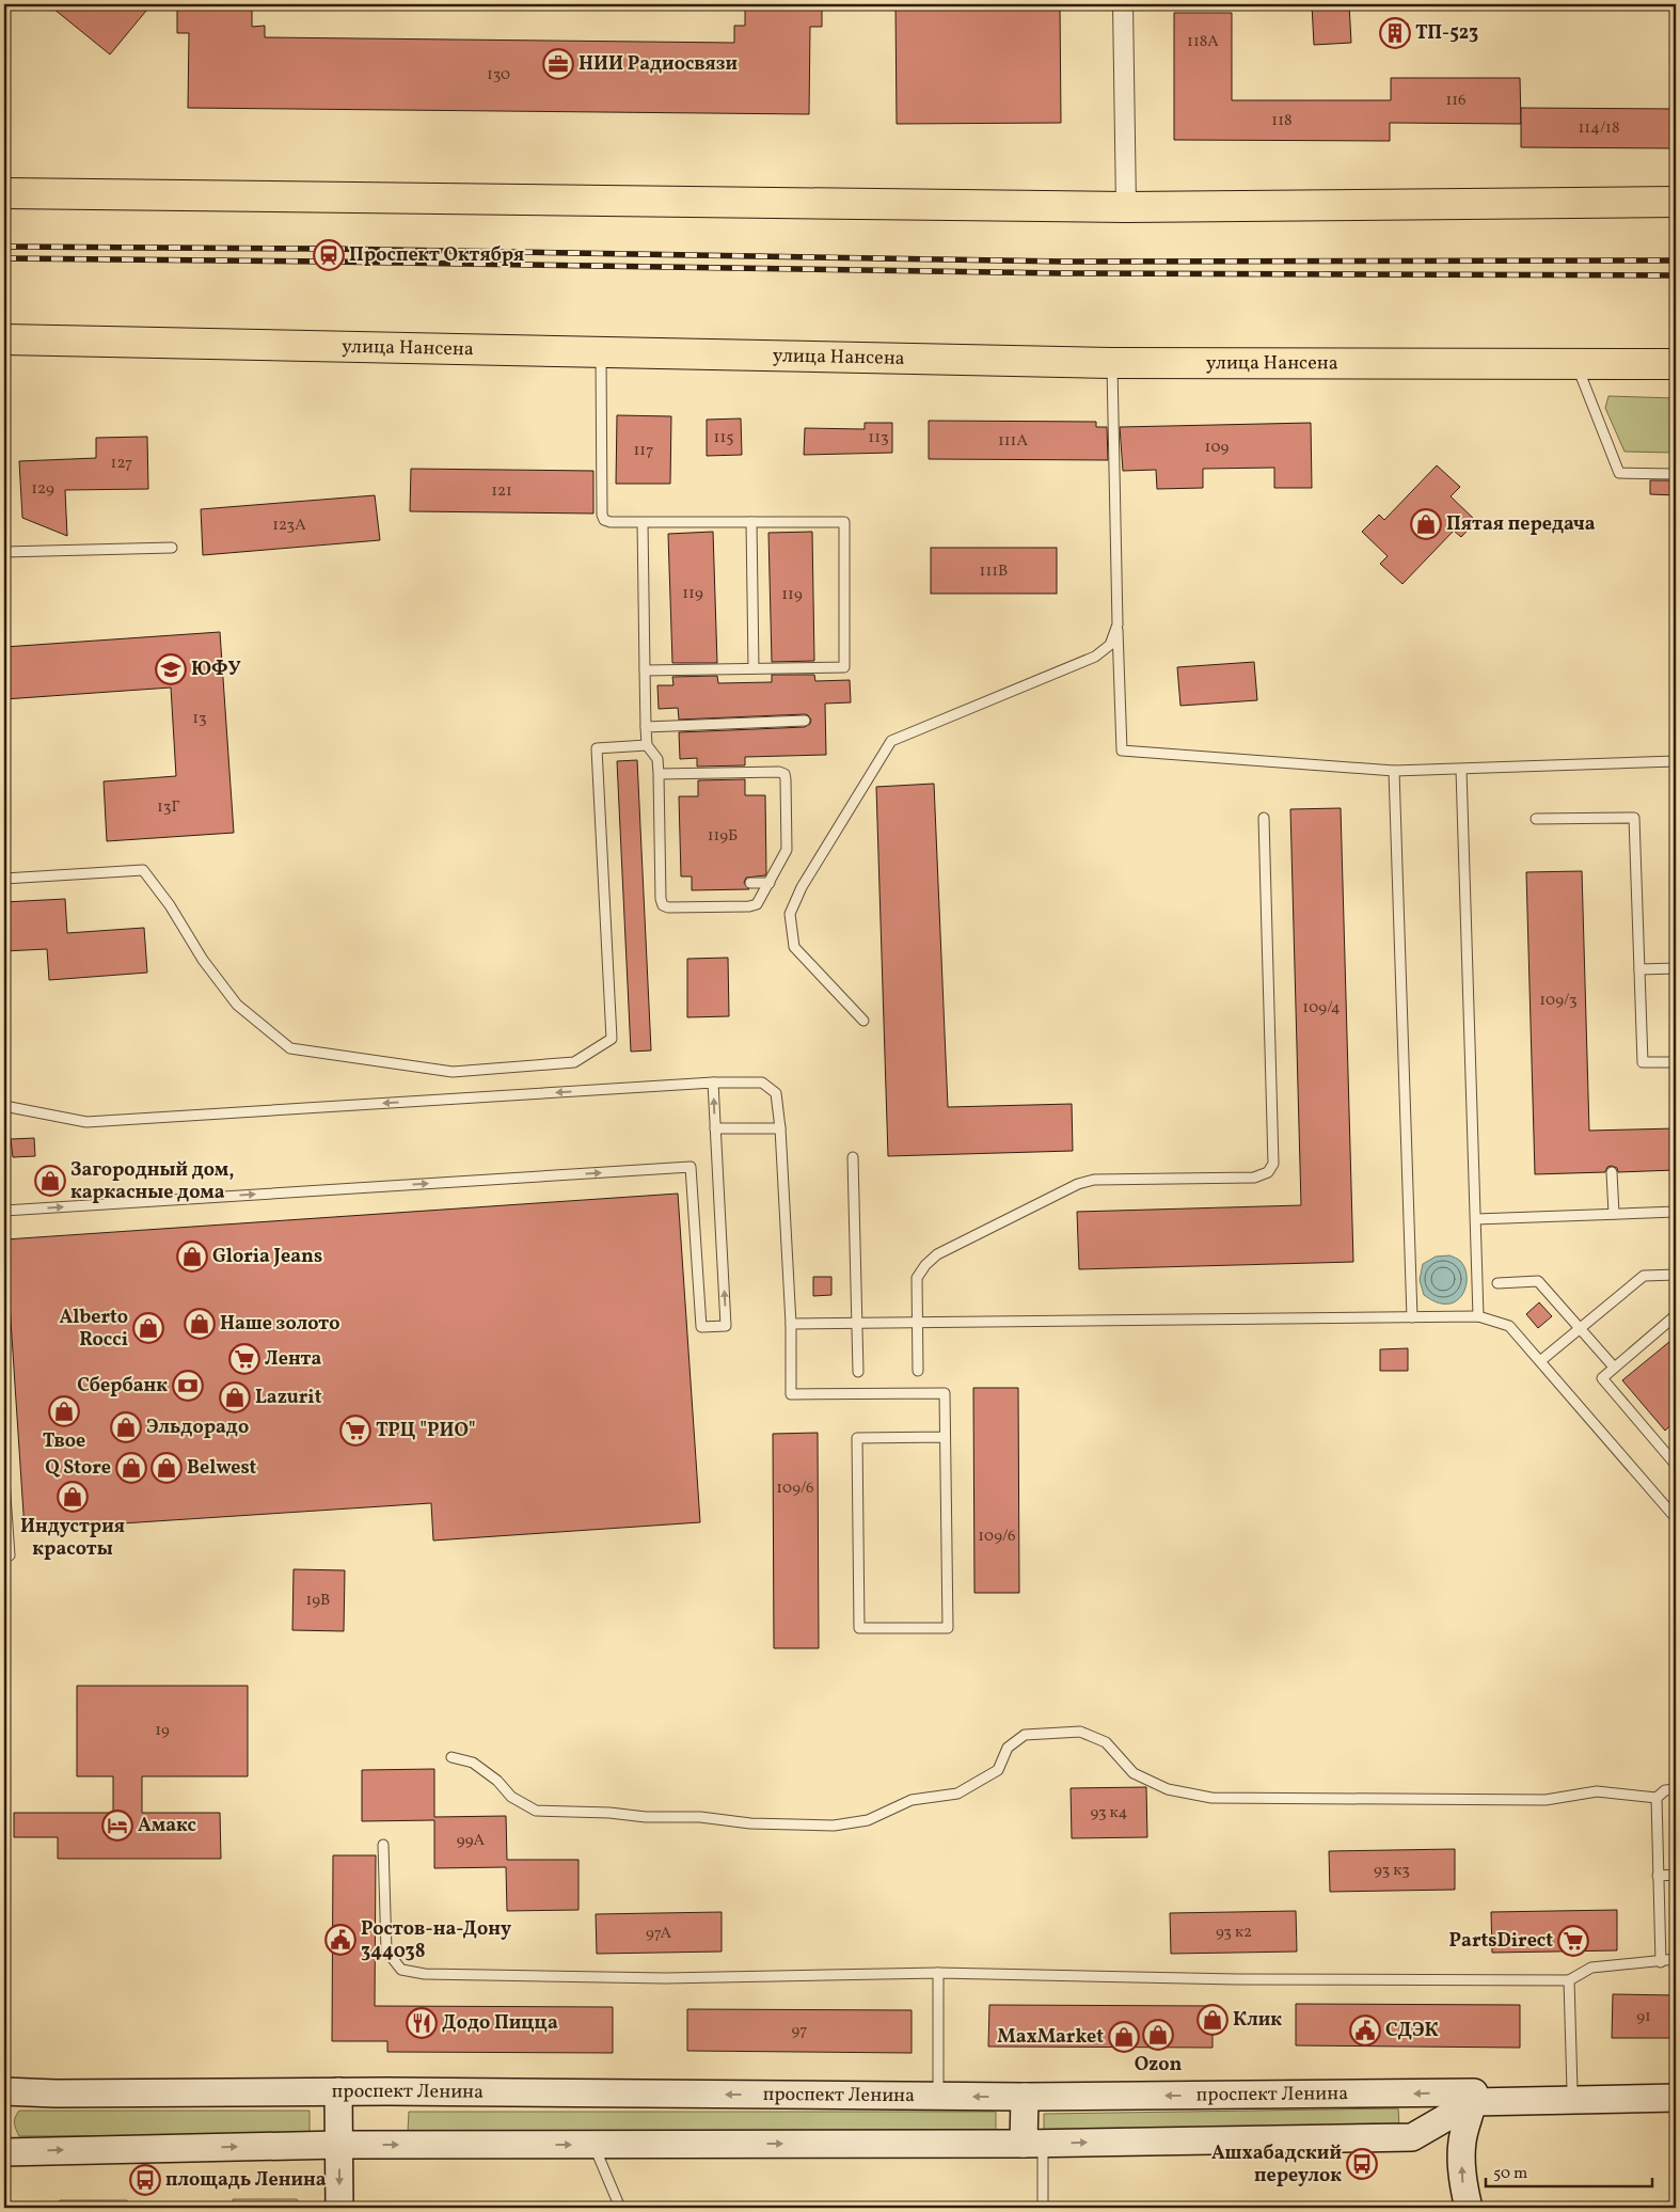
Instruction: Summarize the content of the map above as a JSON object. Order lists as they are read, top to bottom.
{
  "streets": {
    "main road": ["улица Нансена", "проспект Ленина"]
  },
  "places": {
    "building": ["ТП-523"],
    "office": ["НИИ Радиосвязи"],
    "station": ["Проспект Октября"],
    "shop": [
      "Пятая передача",
      "Загородный дом, каркасные дома",
      "Gloria Jeans",
      "Наше золото",
      "Alberto Rocci",
      "Lazurit",
      "Твое",
      "Эльдорадо",
      "Q Store",
      "Belwest",
      "Индустрия красоты",
      "Клик",
      "Ozon",
      "MaxMarket"
    ],
    "school or university": ["ЮФУ"],
    "supermarket": ["Лента", "ТРЦ \"РИО\"", "PartsDirect"],
    "bank": ["Сбербанк"],
    "hotel": ["Амакс"],
    "public building": ["Ростов-на-Дону 344038", "СДЭК"],
    "restaurant": ["Додо Пицца"],
    "bus stop": ["Ашхабадский переулок", "площадь Ленина"]
  },
  "house_numbers": [
    "118А",
    "130",
    "116",
    "118",
    "114/18",
    "115",
    "113",
    "111А",
    "109",
    "117",
    "127",
    "129",
    "121",
    "123А",
    "111В",
    "119",
    "119",
    "13",
    "13Г",
    "119Б",
    "109/3",
    "109/4",
    "109/6",
    "109/6",
    "19В",
    "19",
    "93 к4",
    "99А",
    "93 к3",
    "93 к2",
    "97А",
    "91",
    "97"
  ],
  "scale_bar": "50 m"
}
